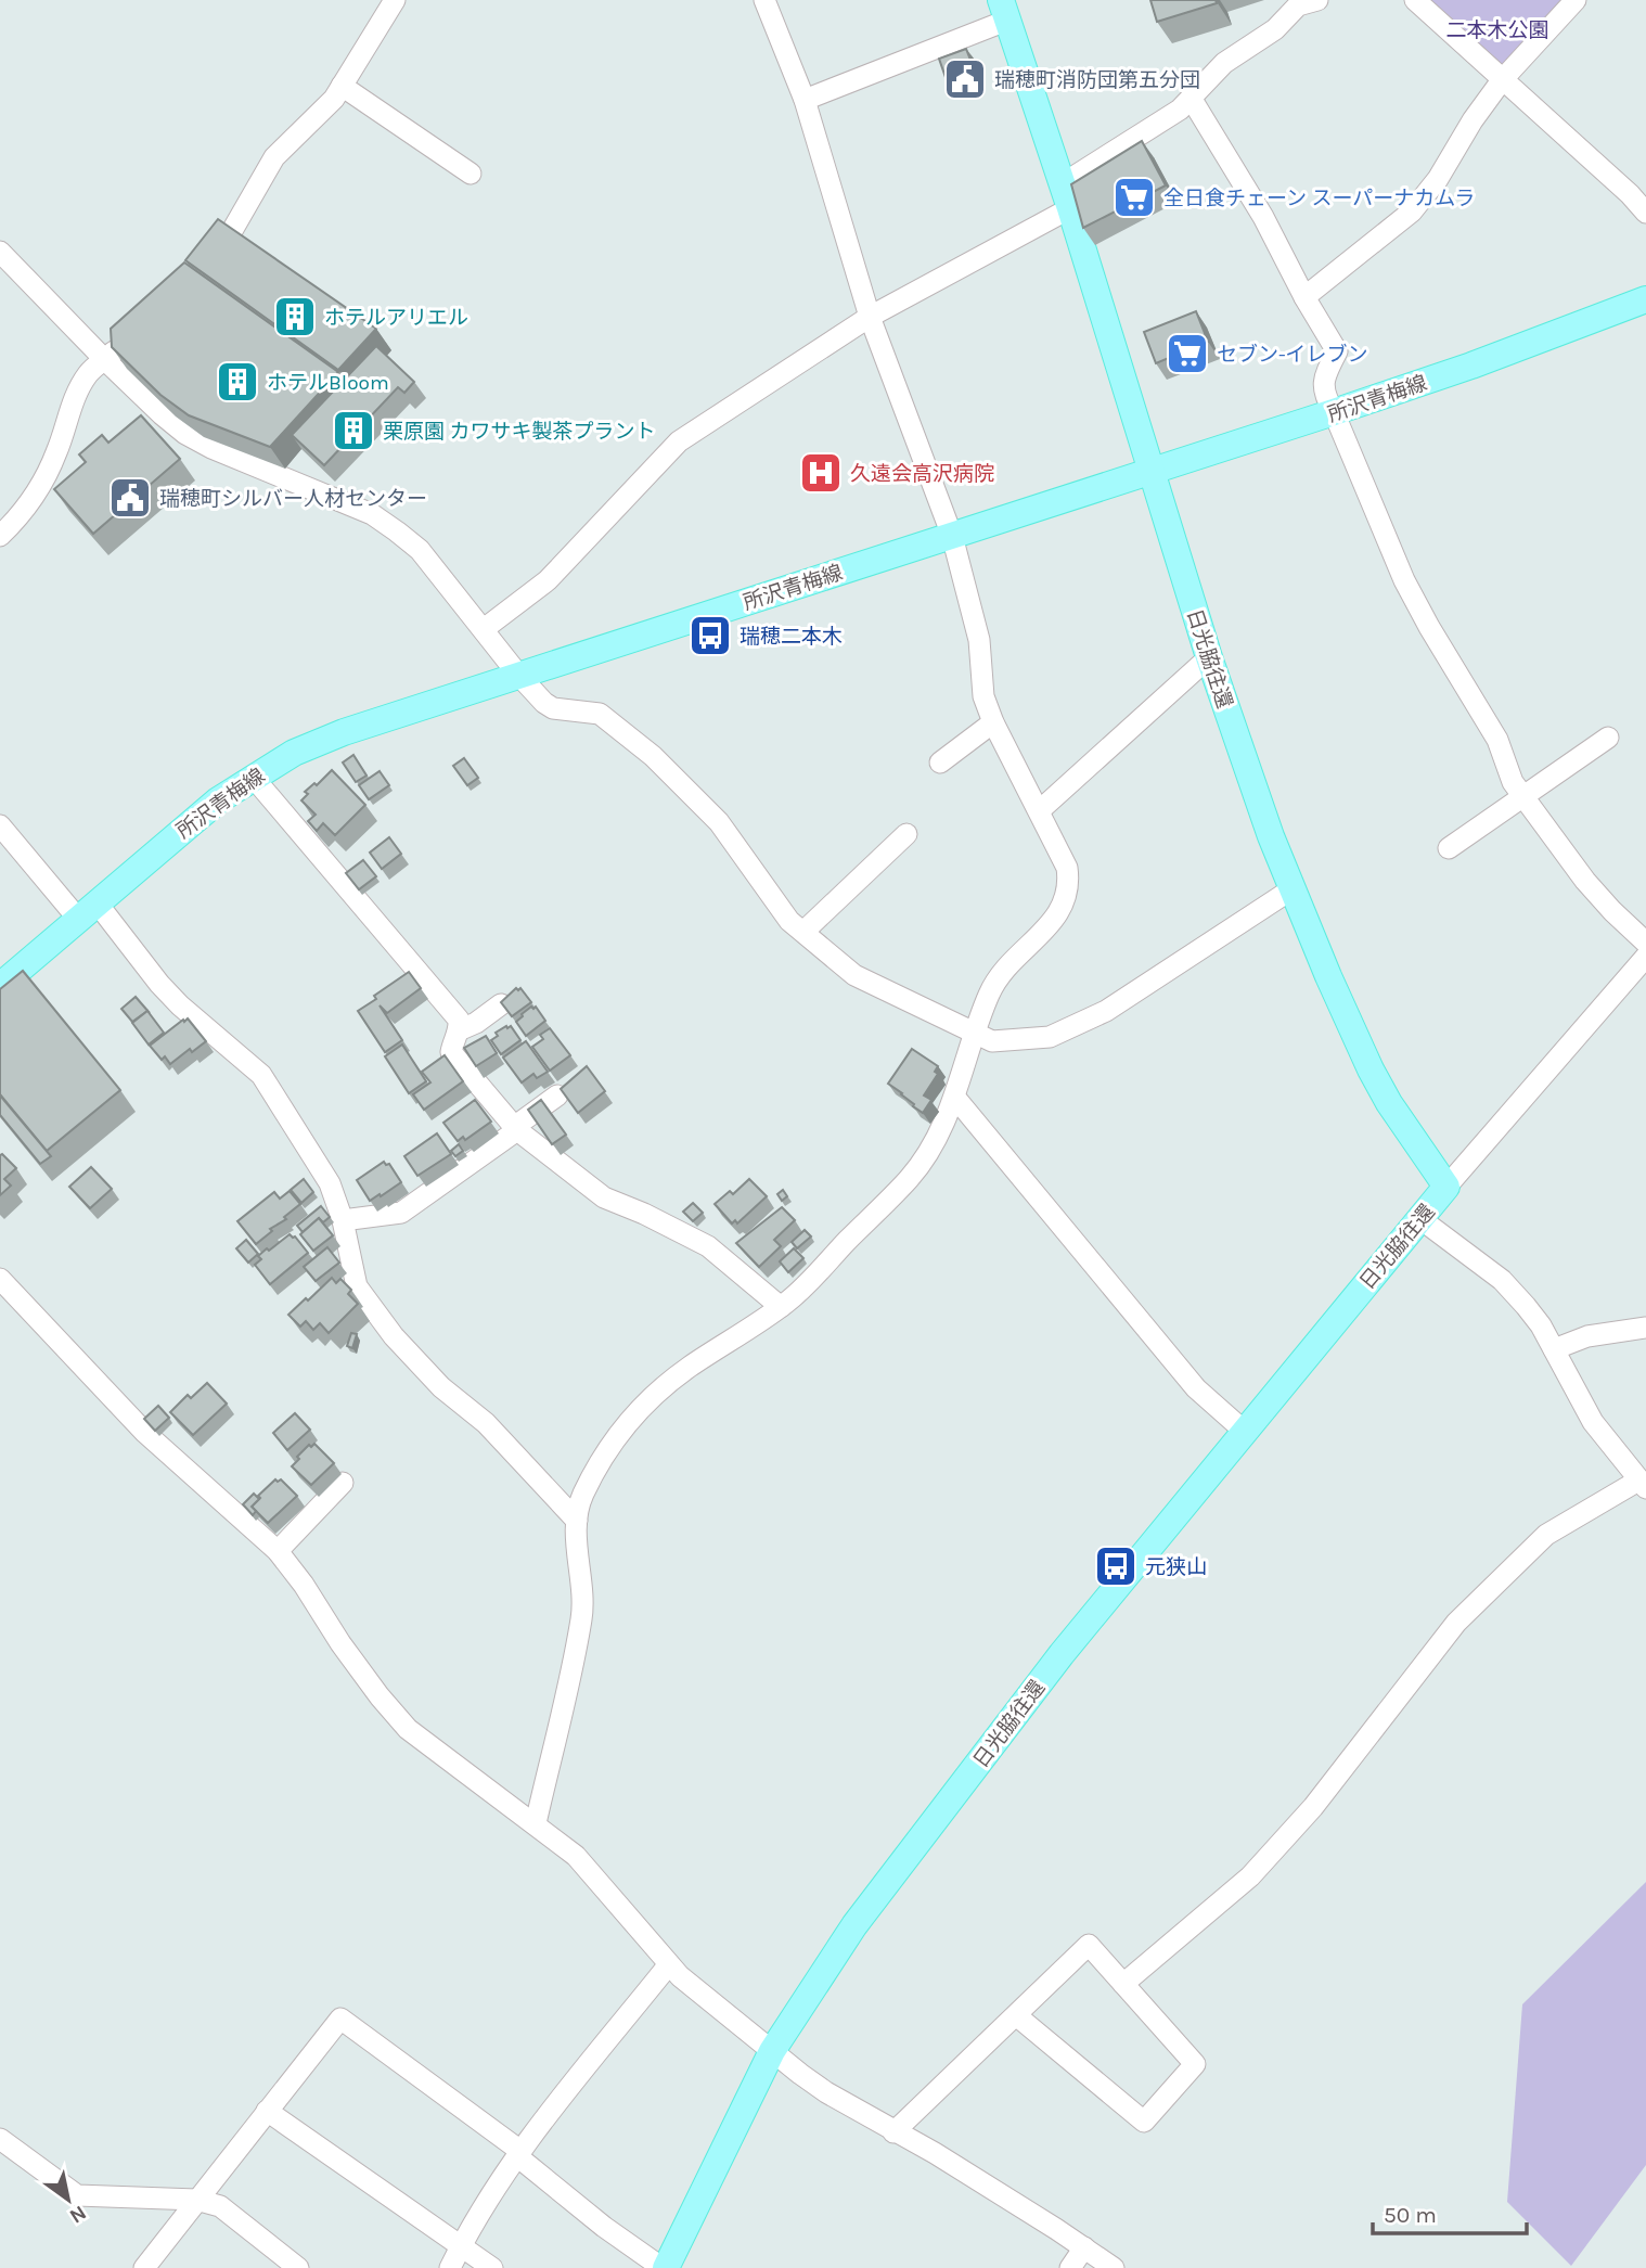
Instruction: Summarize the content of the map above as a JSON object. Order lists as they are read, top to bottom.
{
  "streets": {
    "main road": ["所沢青梅線", "日光脇往還"]
  },
  "crossings": [
    ["所沢青梅線", "日光脇往還"]
  ],
  "parks": ["二本木公園"],
  "places": {
    "public building": ["瑞穂町消防団第五分団", "瑞穂町シルバー人材センター"],
    "supermarket": ["全日食チェーン スーパーナカムラ", "セブン-イレブン"],
    "building": ["ホテルアリエル", "ホテルBloom", "栗原園 カワサキ製茶プラント"],
    "hospital": ["久遠会高沢病院"],
    "bus stop": ["瑞穂二本木", "元狭山"]
  },
  "scale_bar": "50 m",
  "north": "bottom right"
}
